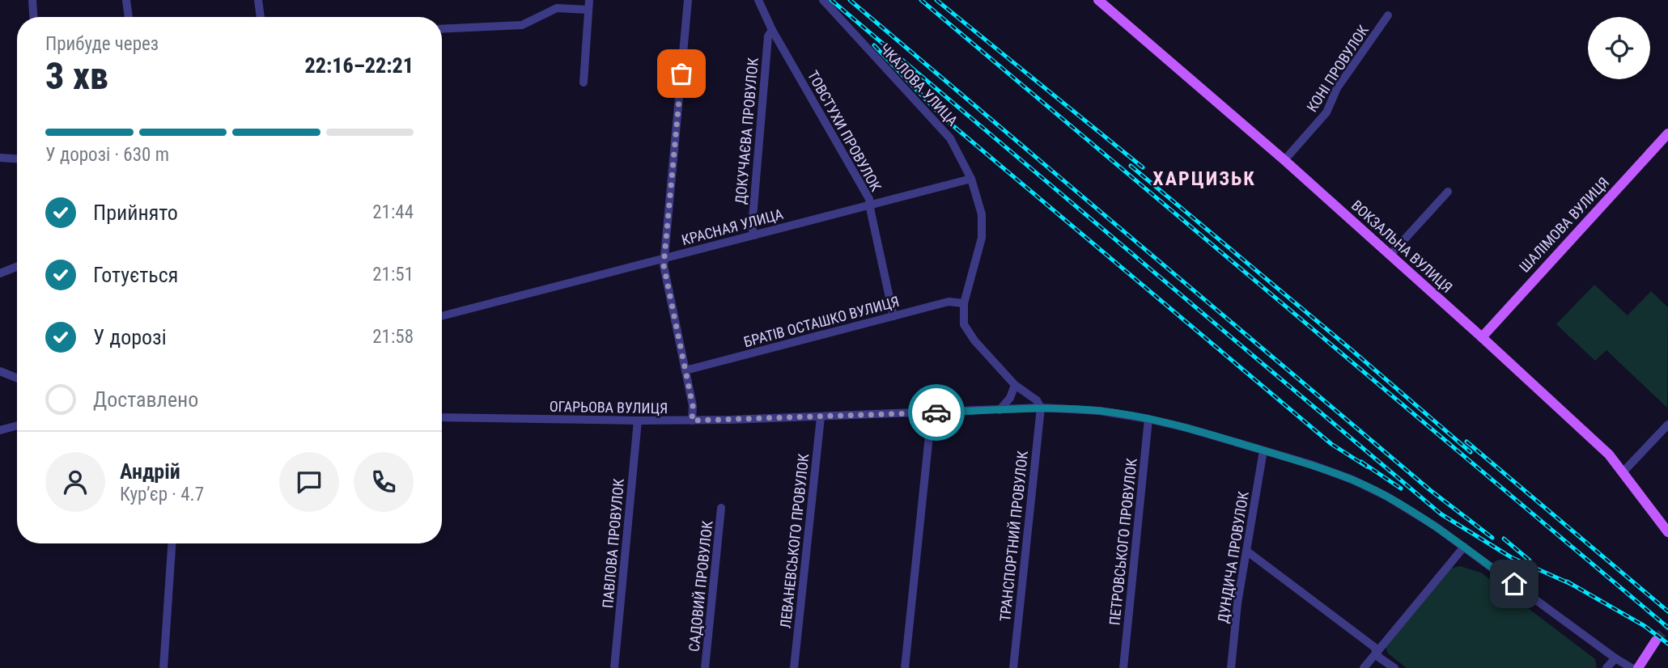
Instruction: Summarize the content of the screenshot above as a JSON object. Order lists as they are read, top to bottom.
{
  "streets": {
    "main road": ["ШАЛІМОВА ВУЛИЦЯ", "ВОКЗАЛЬНА ВУЛИЦЯ"],
    "street": [
      "КОНІ ПРОВУЛОК",
      "ЧКАЛОВА УЛИЦА",
      "ДОКУЧАЄВА ПРОВУЛОК",
      "ТОВСТУХИ ПРОВУЛОК",
      "КРАСНАЯ УЛИЦА",
      "БРАТІВ ОСТАШКО ВУЛИЦЯ",
      "ОГАРЬОВА ВУЛИЦЯ",
      "ТРАНСПОРТНИЙ ПРОВУЛОК",
      "ЛЕВАНЕВСЬКОГО ПРОВУЛОК",
      "ПЕТРОВСЬКОГО ПРОВУЛОК",
      "ПАВЛОВА ПРОВУЛОК",
      "ДУНДИЧА ПРОВУЛОК",
      "САДОВИЙ ПРОВУЛОК"
    ]
  },
  "crossings": [
    ["КОНІ ПРОВУЛОК", "ВОКЗАЛЬНА ВУЛИЦЯ"],
    ["ЧКАЛОВА УЛИЦА", "КРАСНАЯ УЛИЦА"],
    ["ЧКАЛОВА УЛИЦА", "БРАТІВ ОСТАШКО ВУЛИЦЯ"],
    ["ЧКАЛОВА УЛИЦА", "ОГАРЬОВА ВУЛИЦЯ"],
    ["ЧКАЛОВА УЛИЦА", "ТРАНСПОРТНИЙ ПРОВУЛОК"],
    ["ДОКУЧАЄВА ПРОВУЛОК", "ТОВСТУХИ ПРОВУЛОК"],
    ["ДОКУЧАЄВА ПРОВУЛОК", "КРАСНАЯ УЛИЦА"],
    ["ТОВСТУХИ ПРОВУЛОК", "КРАСНАЯ УЛИЦА"],
    ["ТОВСТУХИ ПРОВУЛОК", "БРАТІВ ОСТАШКО ВУЛИЦЯ"],
    ["ШАЛІМОВА ВУЛИЦЯ", "ВОКЗАЛЬНА ВУЛИЦЯ"],
    ["ОГАРЬОВА ВУЛИЦЯ", "ТРАНСПОРТНИЙ ПРОВУЛОК"],
    ["ОГАРЬОВА ВУЛИЦЯ", "ЛЕВАНЕВСЬКОГО ПРОВУЛОК"],
    ["ОГАРЬОВА ВУЛИЦЯ", "ПЕТРОВСЬКОГО ПРОВУЛОК"],
    ["ОГАРЬОВА ВУЛИЦЯ", "ПАВЛОВА ПРОВУЛОК"],
    ["ОГАРЬОВА ВУЛИЦЯ", "ДУНДИЧА ПРОВУЛОК"]
  ],
  "districts": ["ХАРЦИЗЬК"],
  "page": {
    "heading": ["3 хв", "Прибуде через", "22:16–22:21"],
    "panel": ["Андрій", "Кур’єр · 4.7"],
    "bar": "У дорозі · 630 m",
    "list": [
      ["Прийнято", "21:44"],
      ["Готується", "21:51"],
      ["У дорозі", "21:58"],
      "Доставлено"
    ]
  }
}
